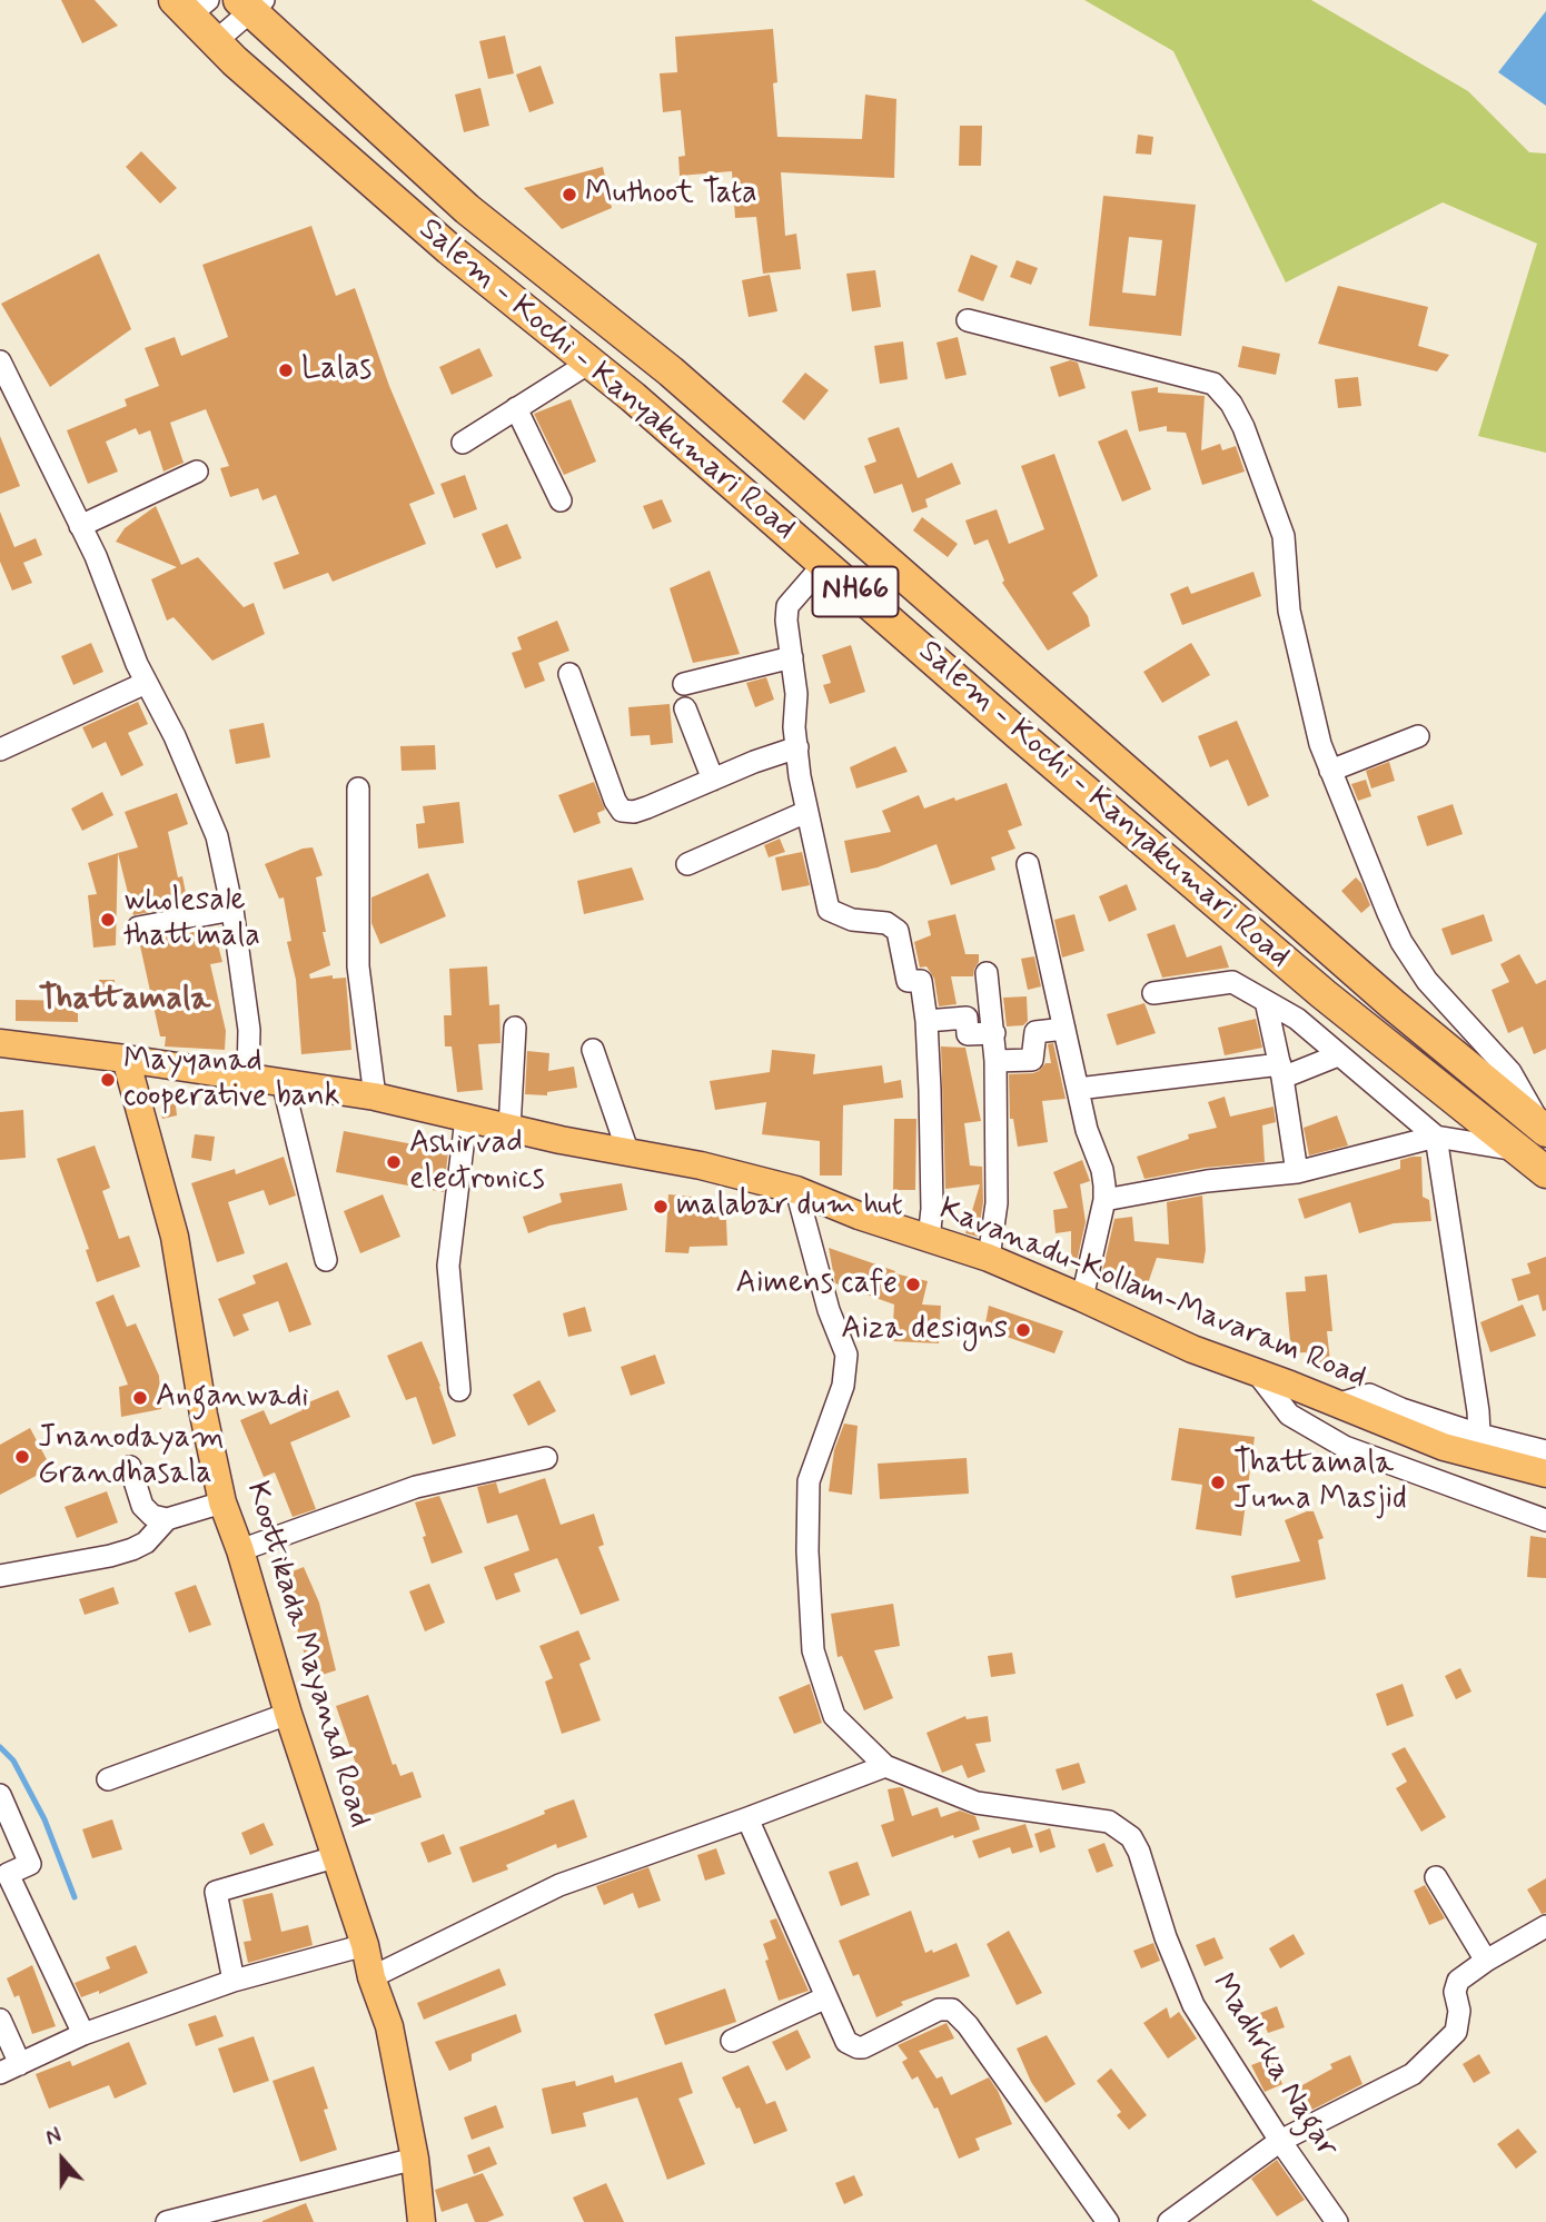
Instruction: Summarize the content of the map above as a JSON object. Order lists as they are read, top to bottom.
{
  "streets": {
    "highway": ["Salem - Kochi - Kanyakumari Road", "NH66"],
    "main road": ["Kavanadu-Kollam-Mavaram Road", "Koottikada Mayanad Road"],
    "street": ["Madhrka Nagar"]
  },
  "crossings": [
    ["Kavanadu-Kollam-Mavaram Road", "Koottikada Mayanad Road"]
  ],
  "districts": ["Thattamala"],
  "places": [
    "Muthoot Tata",
    "Lalas",
    "wholesale thattmala",
    "Mayyanad cooperative bank",
    "Ashirvad electronics",
    "malabar dum hut",
    "Aimens cafe",
    "Aiza designs",
    "Anganwadi",
    "Jnanodayam Grandhasala",
    "Thattamala Juma Masjid"
  ],
  "north": "top"
}
